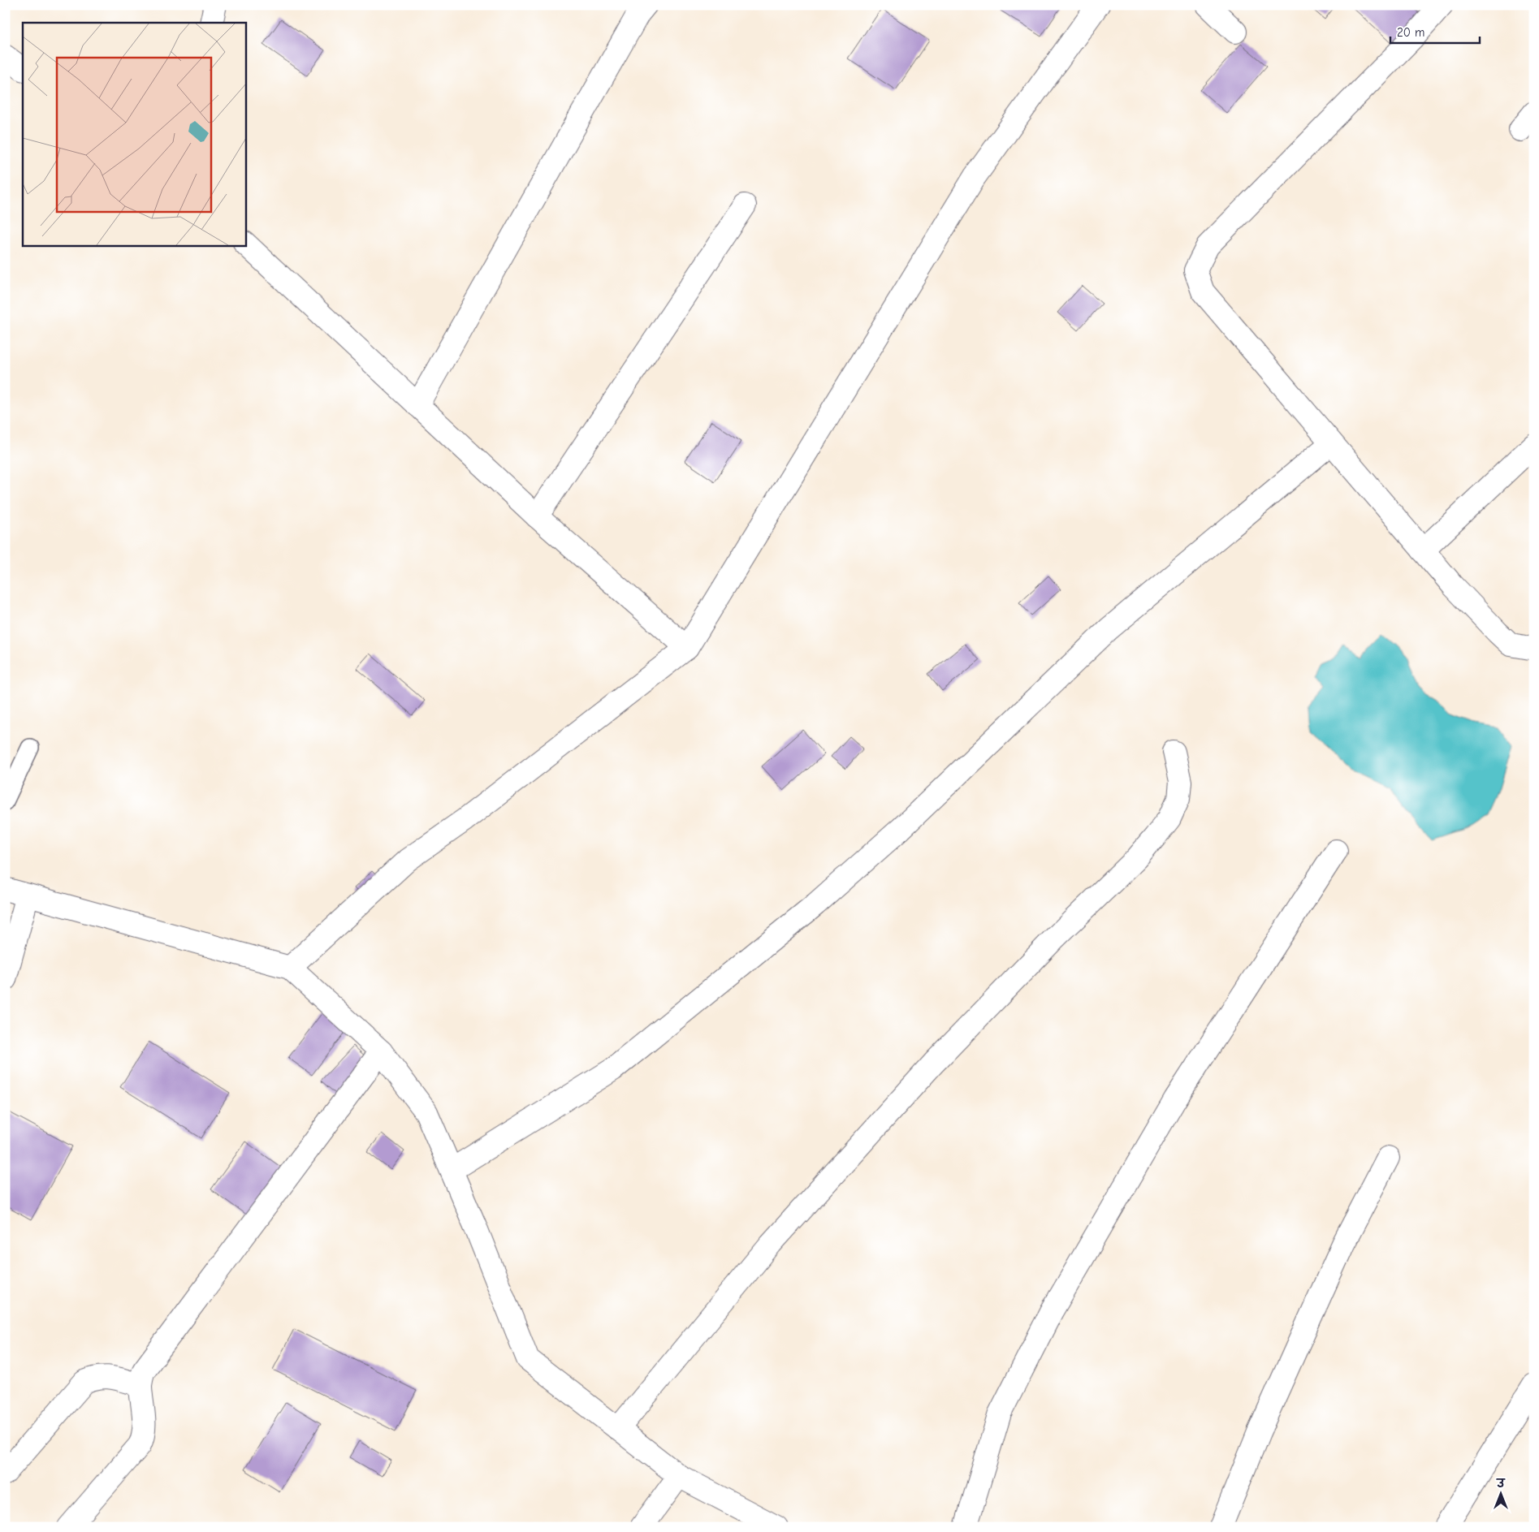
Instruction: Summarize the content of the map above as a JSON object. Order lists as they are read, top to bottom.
{
  "scale_bar": "20 m",
  "north": "top"
}
